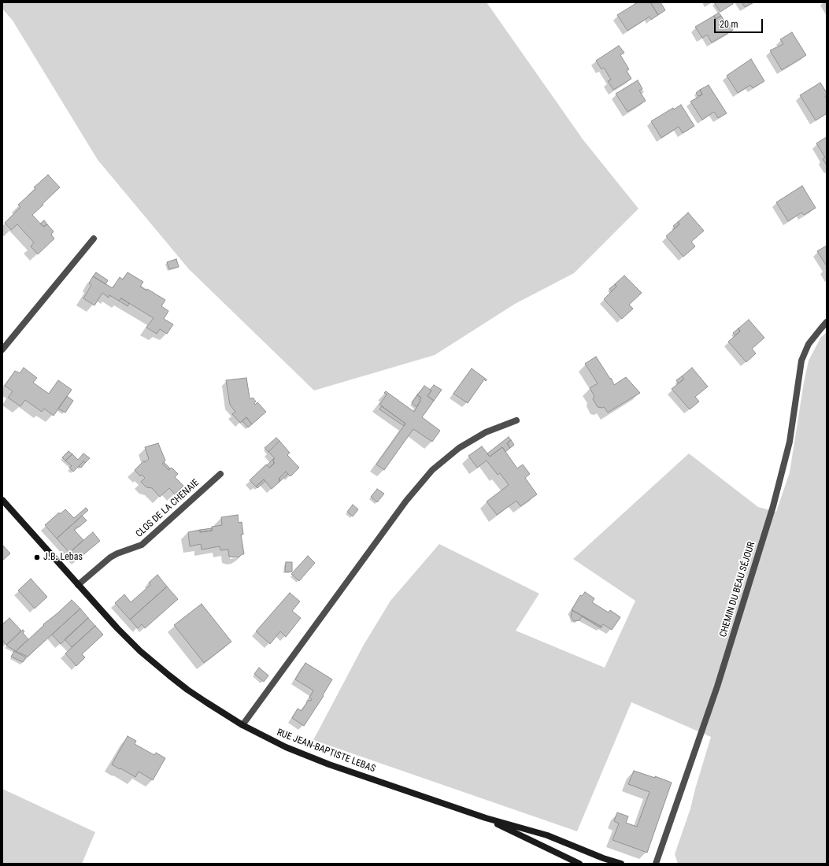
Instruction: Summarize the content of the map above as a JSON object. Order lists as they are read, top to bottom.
{
  "streets": {
    "main road": ["RUE JEAN-BAPTISTE LEBAS"],
    "street": ["CLOS DE LA CHENAIE", "CHEMIN DU BEAU SÉJOUR"]
  },
  "crossings": [
    ["CLOS DE LA CHENAIE", "RUE JEAN-BAPTISTE LEBAS"]
  ],
  "places": ["J.B. Lebas"],
  "scale_bar": "20 m"
}
